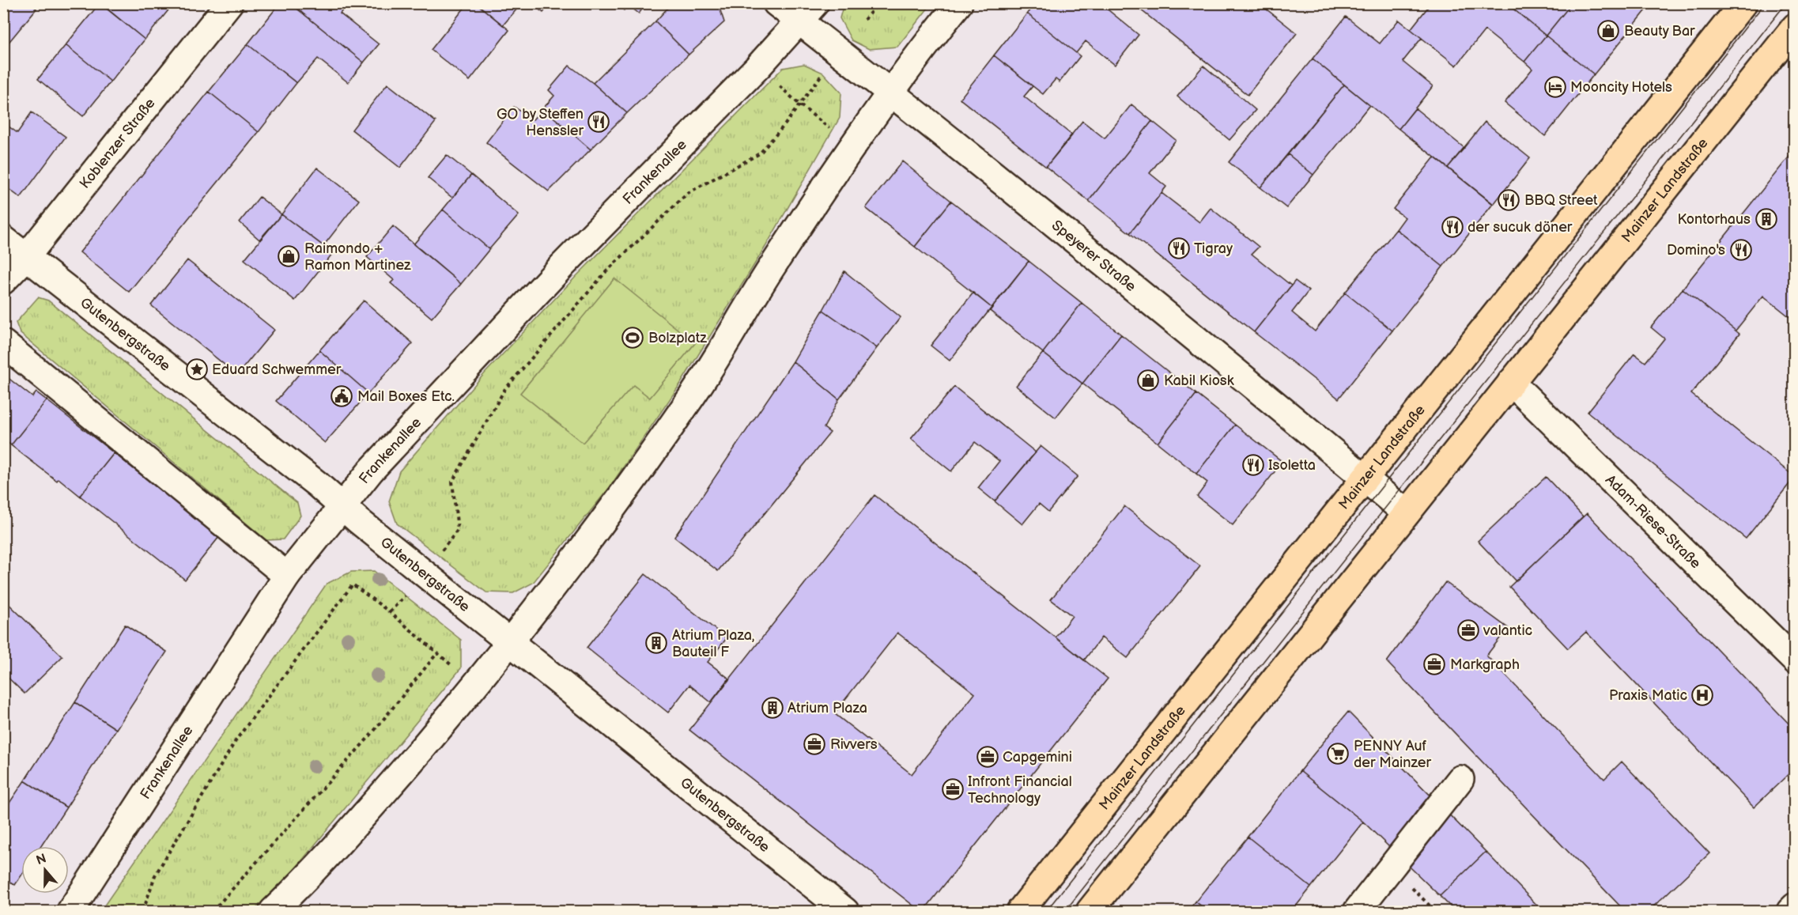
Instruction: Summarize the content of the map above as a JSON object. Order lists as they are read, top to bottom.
{
  "streets": {
    "main road": ["Mainzer Landstraße"],
    "street": [
      "Koblenzer Straße",
      "Frankenallee",
      "Speyerer Straße",
      "Gutenbergstraße",
      "Adam-Riese-Straße"
    ]
  },
  "crossings": [
    ["Koblenzer Straße", "Gutenbergstraße"],
    ["Frankenallee", "Speyerer Straße"],
    ["Frankenallee", "Gutenbergstraße"],
    ["Mainzer Landstraße", "Speyerer Straße"],
    ["Mainzer Landstraße", "Adam-Riese-Straße"]
  ],
  "places": {
    "shop": ["Beauty Bar", "Raimondo + Ramon Martinez", "Kabil Kiosk"],
    "hotel": ["Mooncity Hotels"],
    "restaurant": [
      "GO by Steffen Henssler",
      "BBQ Street",
      "der sucuk döner",
      "Tigray",
      "Domino's",
      "Isoletta"
    ],
    "building": ["Kontorhaus", "Atrium Plaza, Bauteil F", "Atrium Plaza"],
    "sports": ["Bolzplatz"],
    "place": ["Eduard Schwemmer"],
    "public building": ["Mail Boxes Etc."],
    "office": [
      "valantic",
      "Markgraph",
      "Rivvers",
      "Capgemini",
      "Infront Financial Technology"
    ],
    "hospital": ["Praxis Matic"],
    "supermarket": ["PENNY Auf der Mainzer"]
  },
  "north": "top"
}
